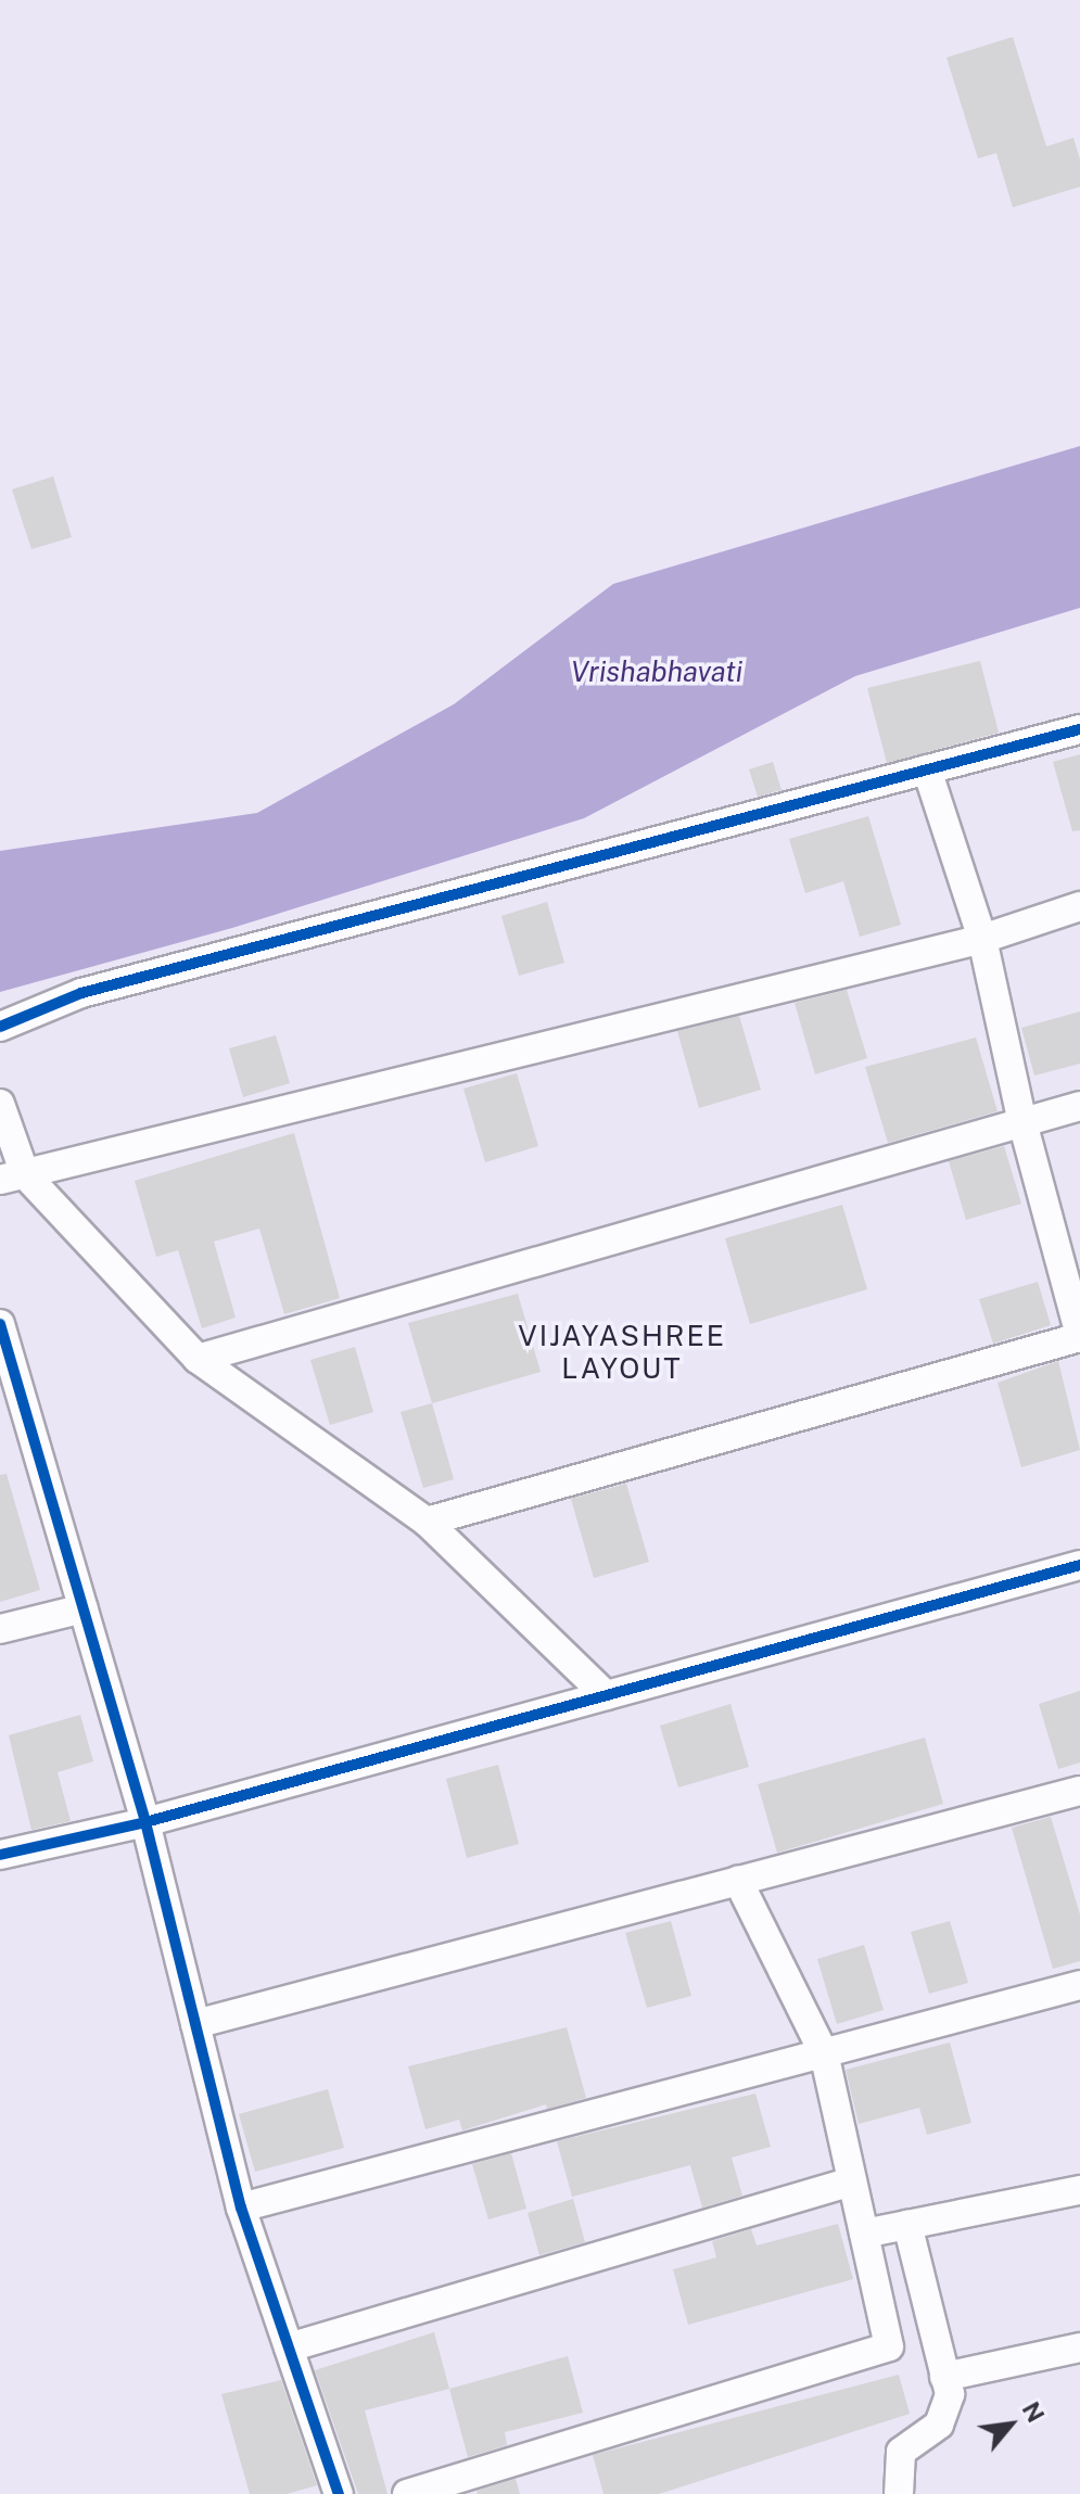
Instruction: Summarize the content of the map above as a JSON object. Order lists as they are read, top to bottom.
{
  "districts": ["VIJAYASHREE LAYOUT"],
  "water": ["Vrishabhavati"],
  "north": "top right"
}
